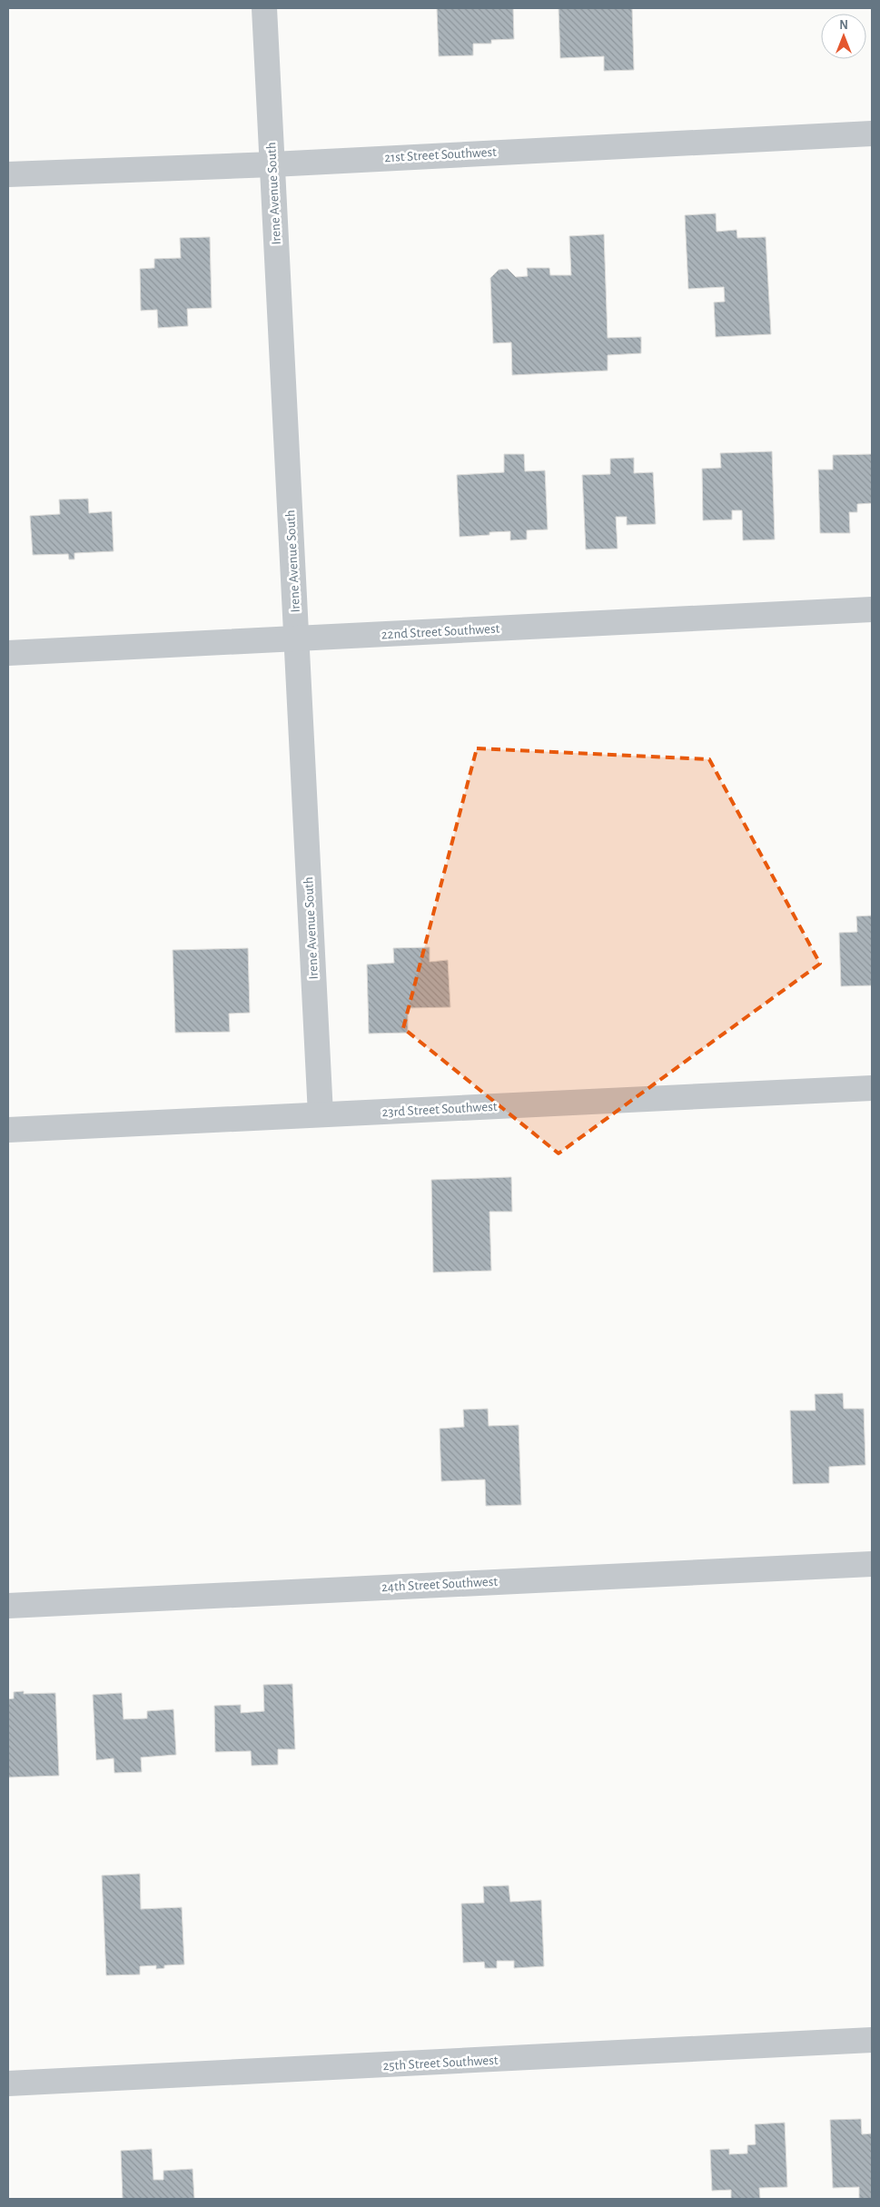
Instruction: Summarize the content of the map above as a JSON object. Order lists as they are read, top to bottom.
{
  "streets": {
    "street": [
      "21st Street Southwest",
      "Irene Avenue South",
      "22nd Street Southwest",
      "23rd Street Southwest",
      "24th Street Southwest",
      "25th Street Southwest"
    ]
  },
  "crossings": [
    ["21st Street Southwest", "Irene Avenue South"],
    ["Irene Avenue South", "22nd Street Southwest"],
    ["Irene Avenue South", "23rd Street Southwest"]
  ],
  "north": "top"
}
